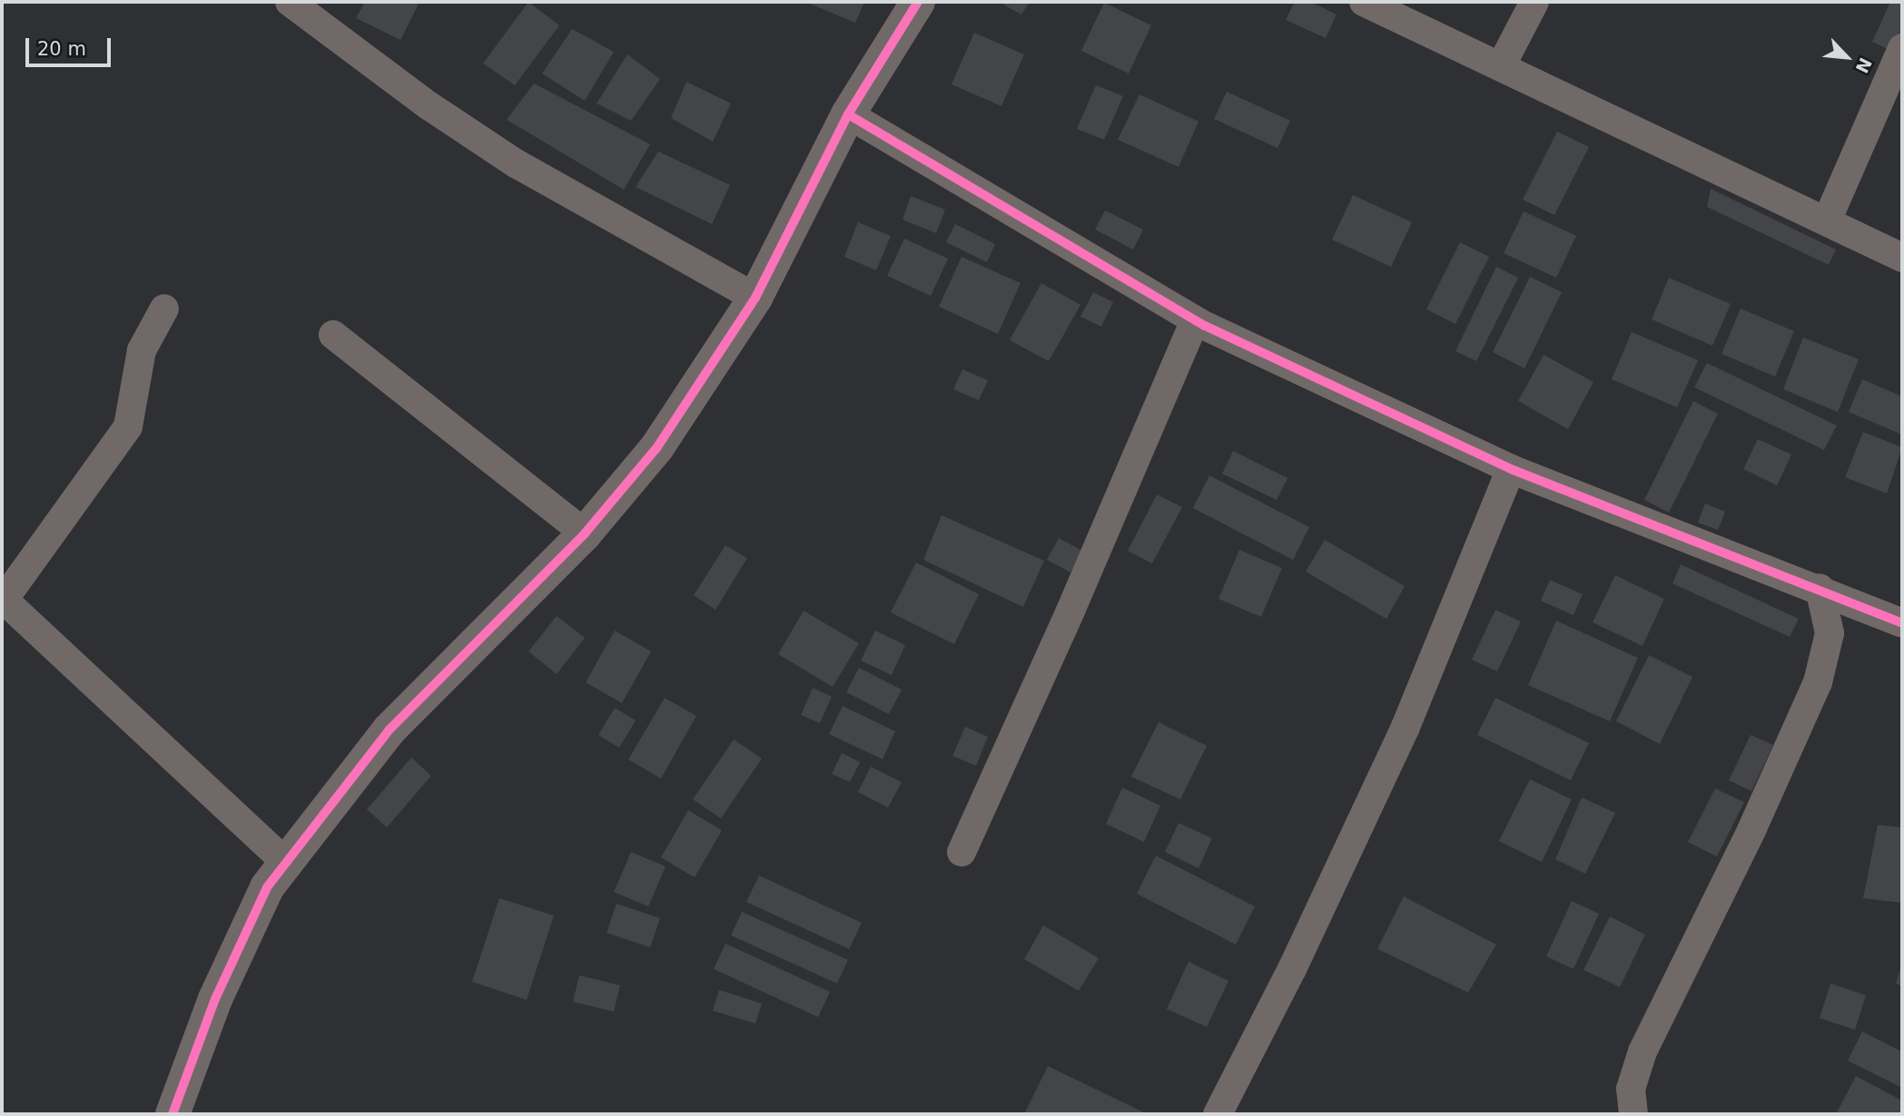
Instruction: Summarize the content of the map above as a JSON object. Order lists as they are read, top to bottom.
{
  "scale_bar": "20 m",
  "north": "bottom right"
}
